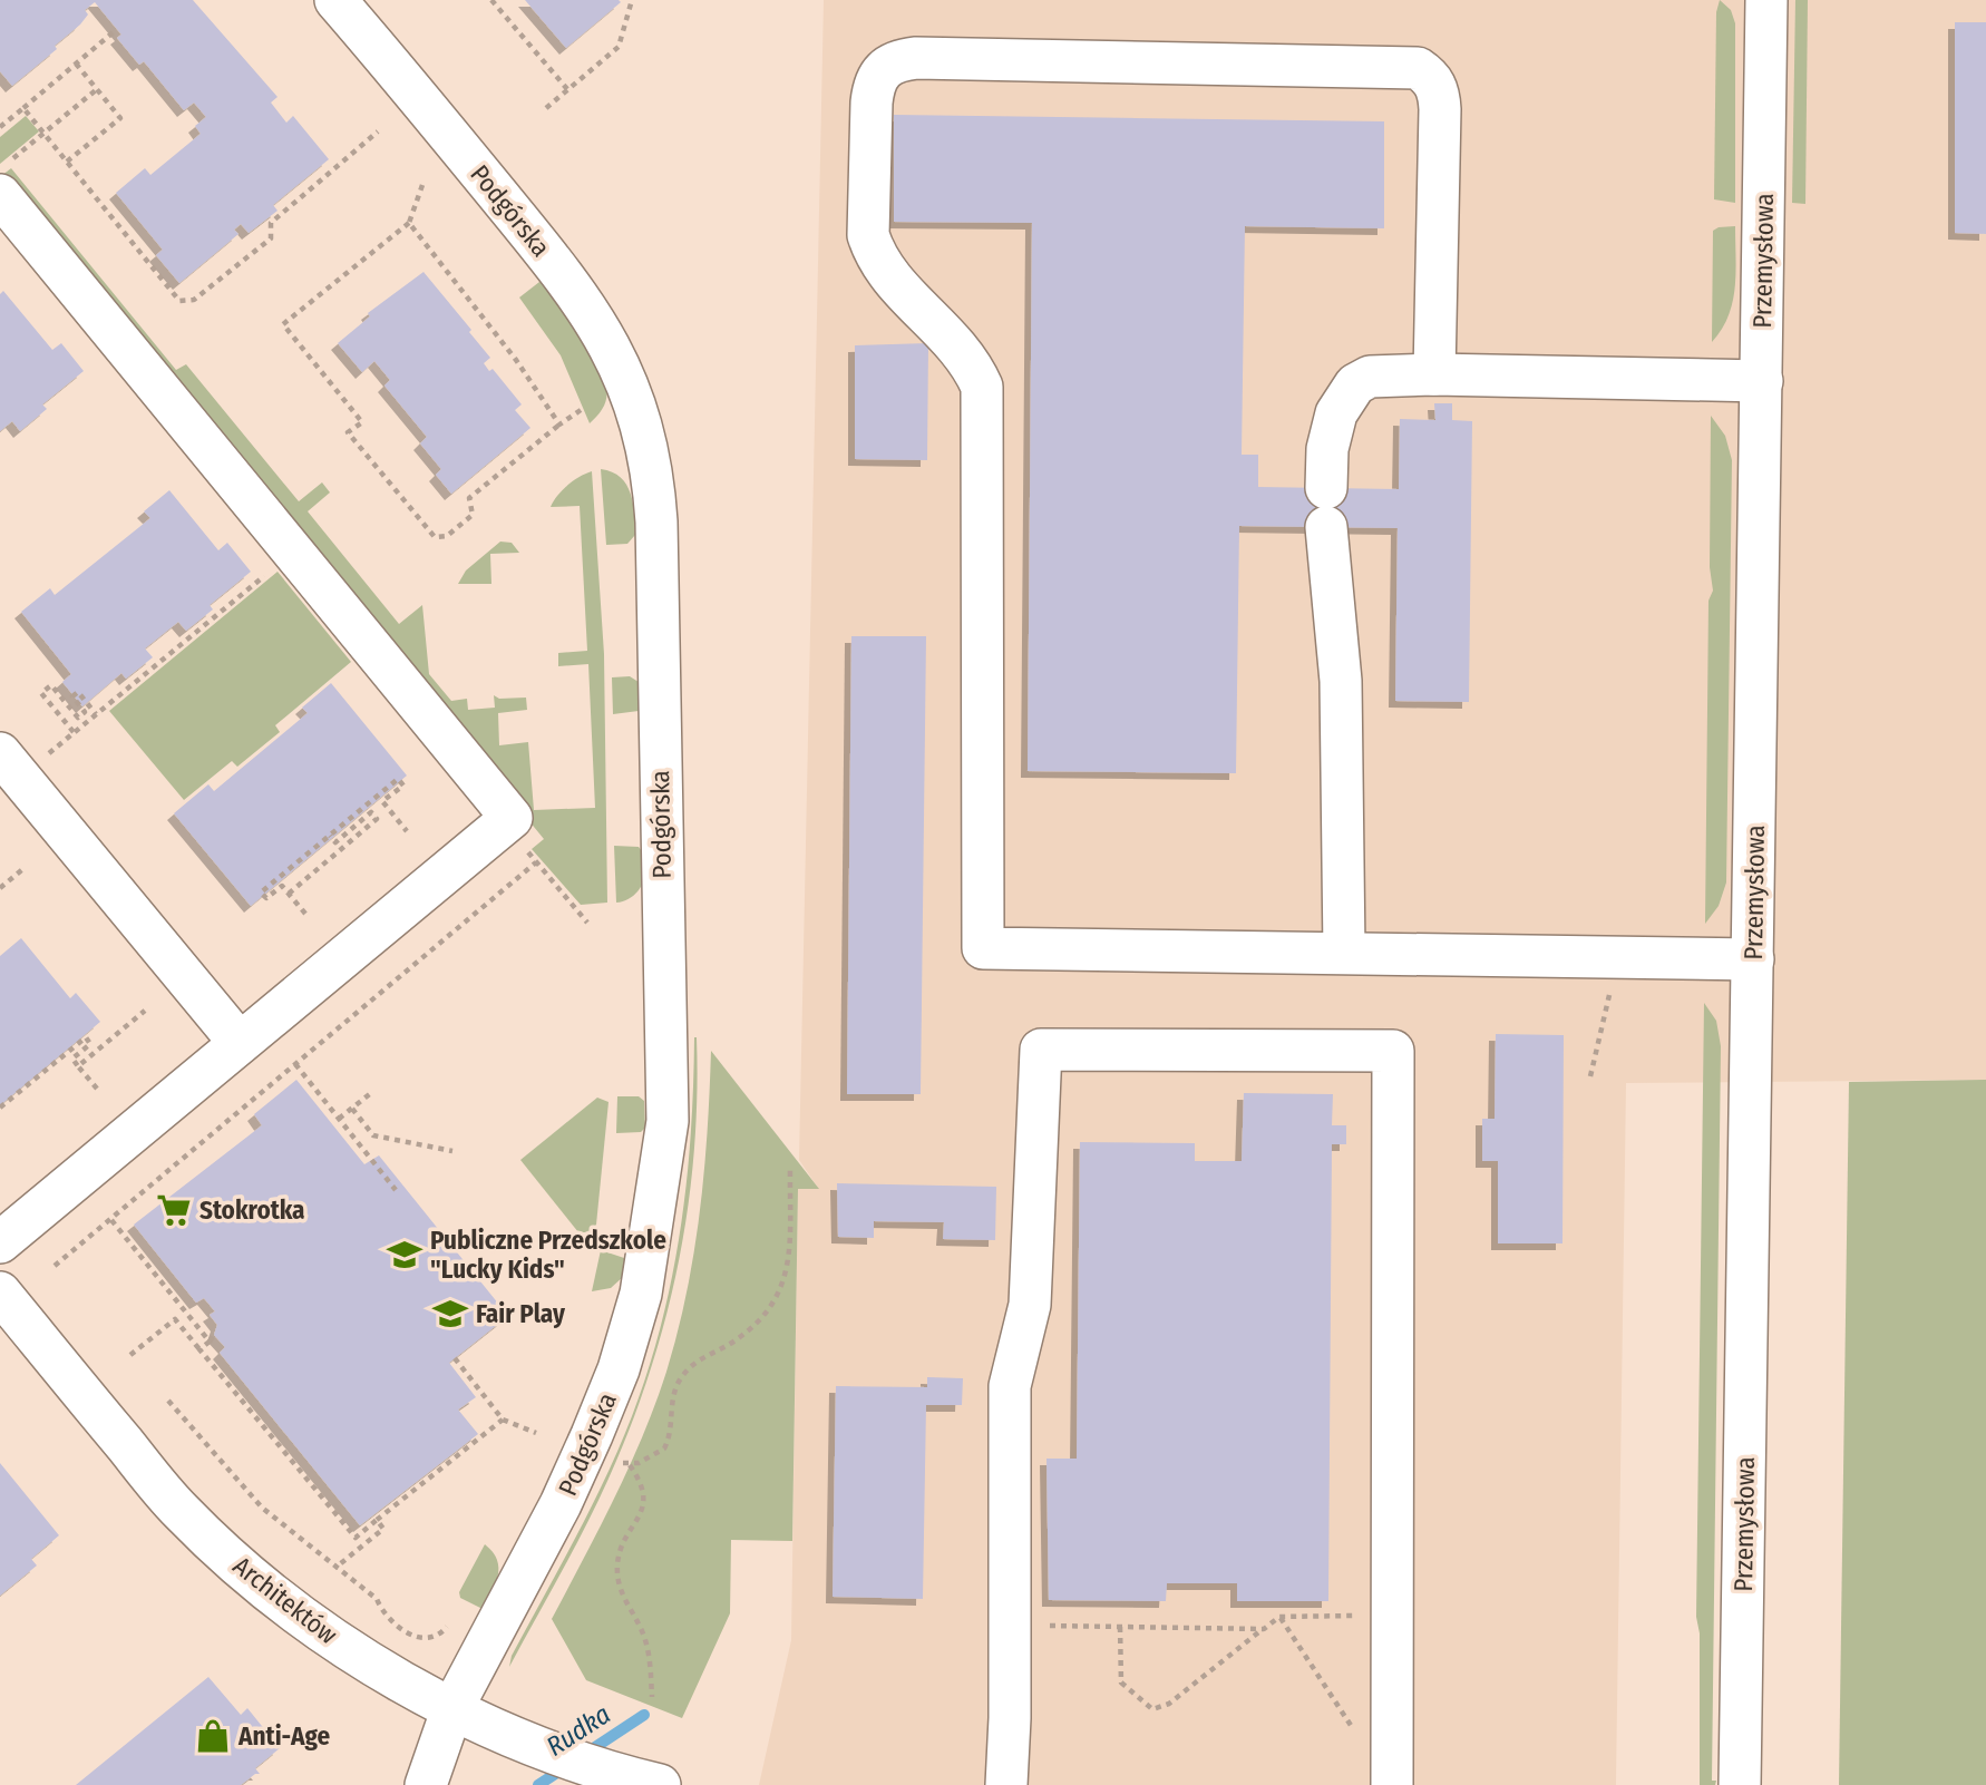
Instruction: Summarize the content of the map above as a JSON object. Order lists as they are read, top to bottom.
{
  "streets": {
    "street": ["Podgórska", "Przemysłowa", "Architektów"]
  },
  "crossings": [
    ["Podgórska", "Architektów"]
  ],
  "water": ["Rudka"],
  "places": {
    "supermarket": ["Stokrotka"],
    "school or university": ["Publiczne Przedszkole \"Lucky Kids\"", "Fair Play"],
    "shop": ["Anti-Age"]
  }
}
